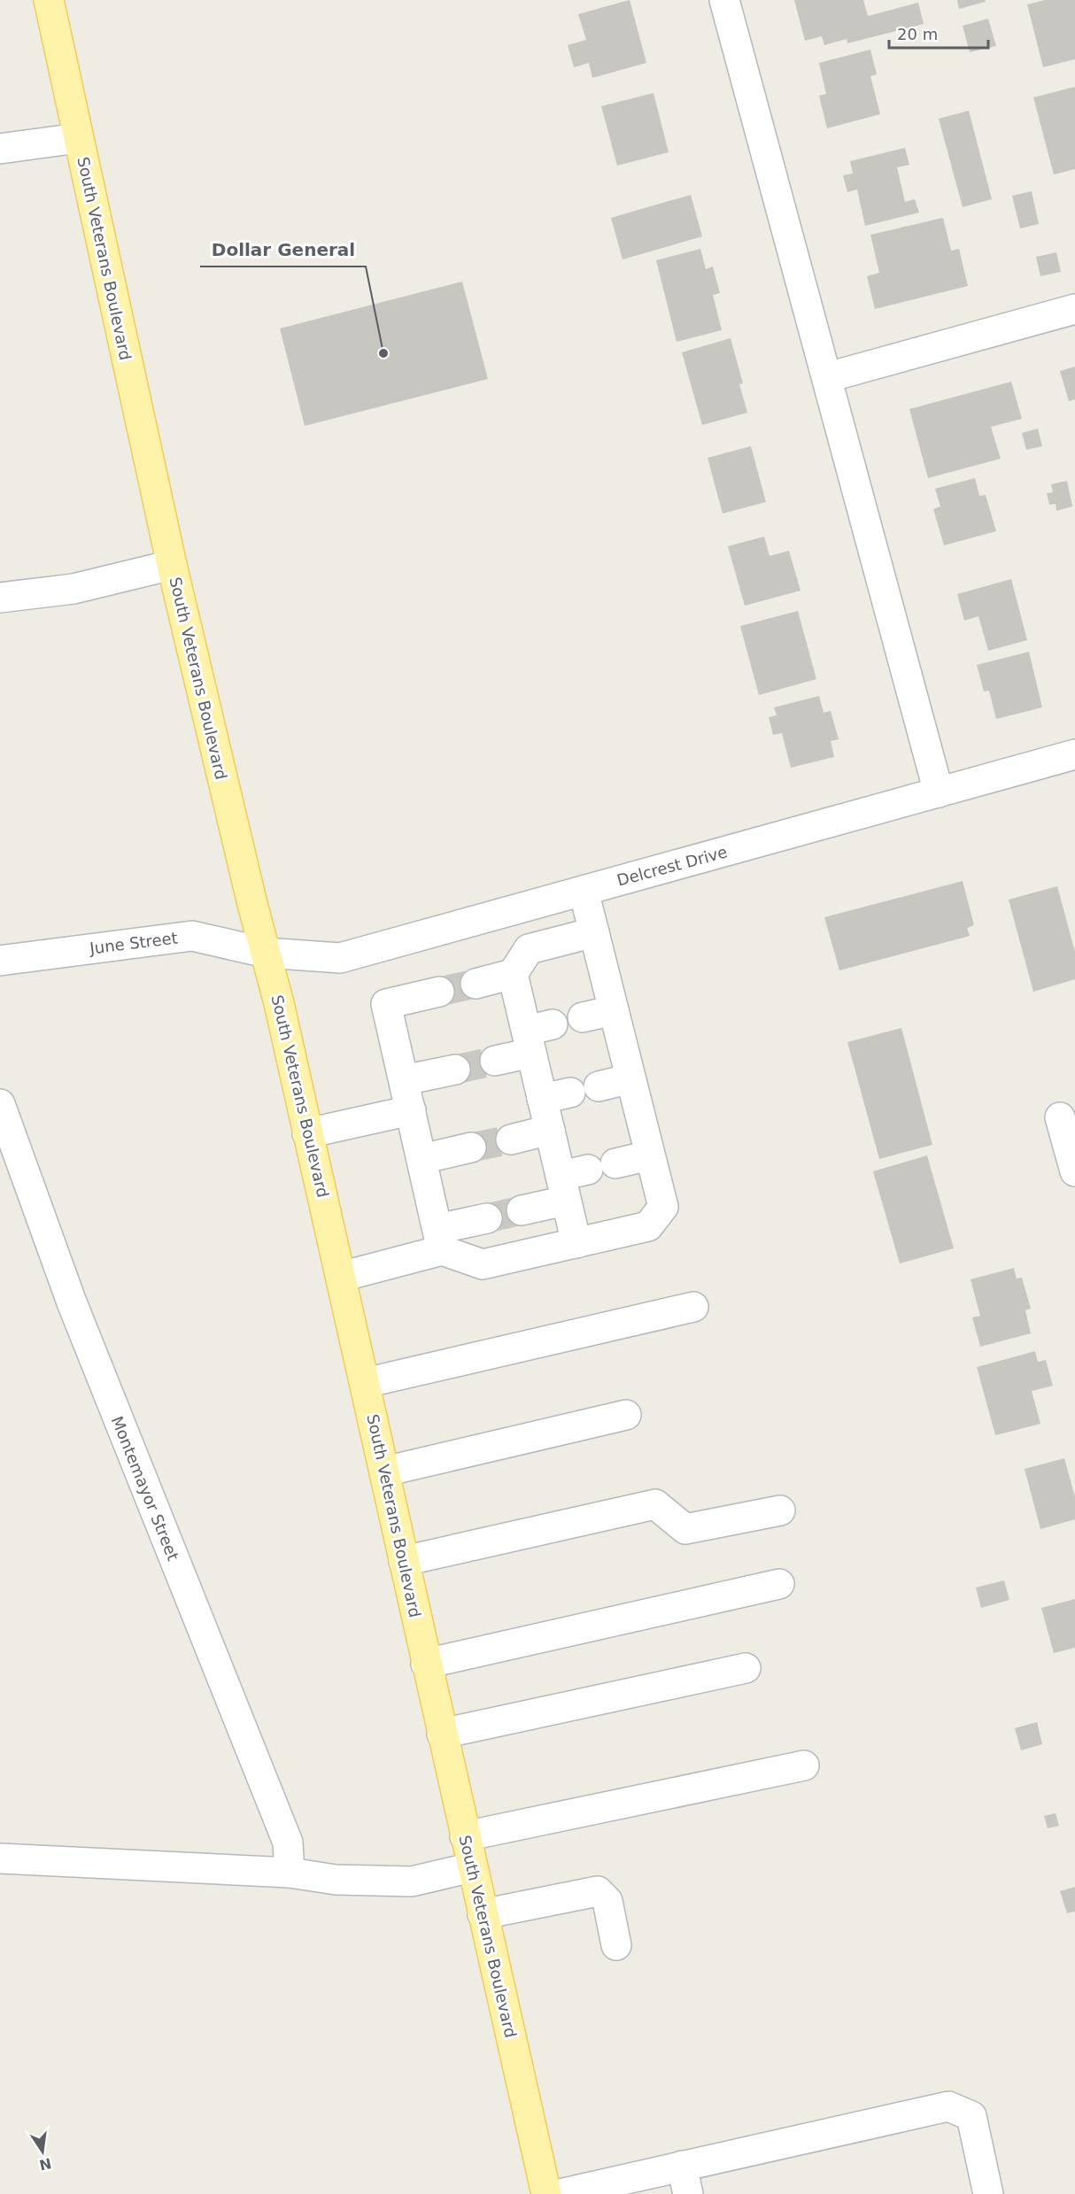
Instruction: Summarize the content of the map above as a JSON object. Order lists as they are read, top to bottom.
{
  "streets": {
    "main road": ["South Veterans Boulevard"],
    "street": ["Delcrest Drive", "June Street", "Montemayor Street"]
  },
  "crossings": [
    ["South Veterans Boulevard", "Delcrest Drive"],
    ["South Veterans Boulevard", "June Street"],
    ["Delcrest Drive", "June Street"]
  ],
  "places": ["Dollar General"],
  "scale_bar": "20 m",
  "north": "bottom"
}
